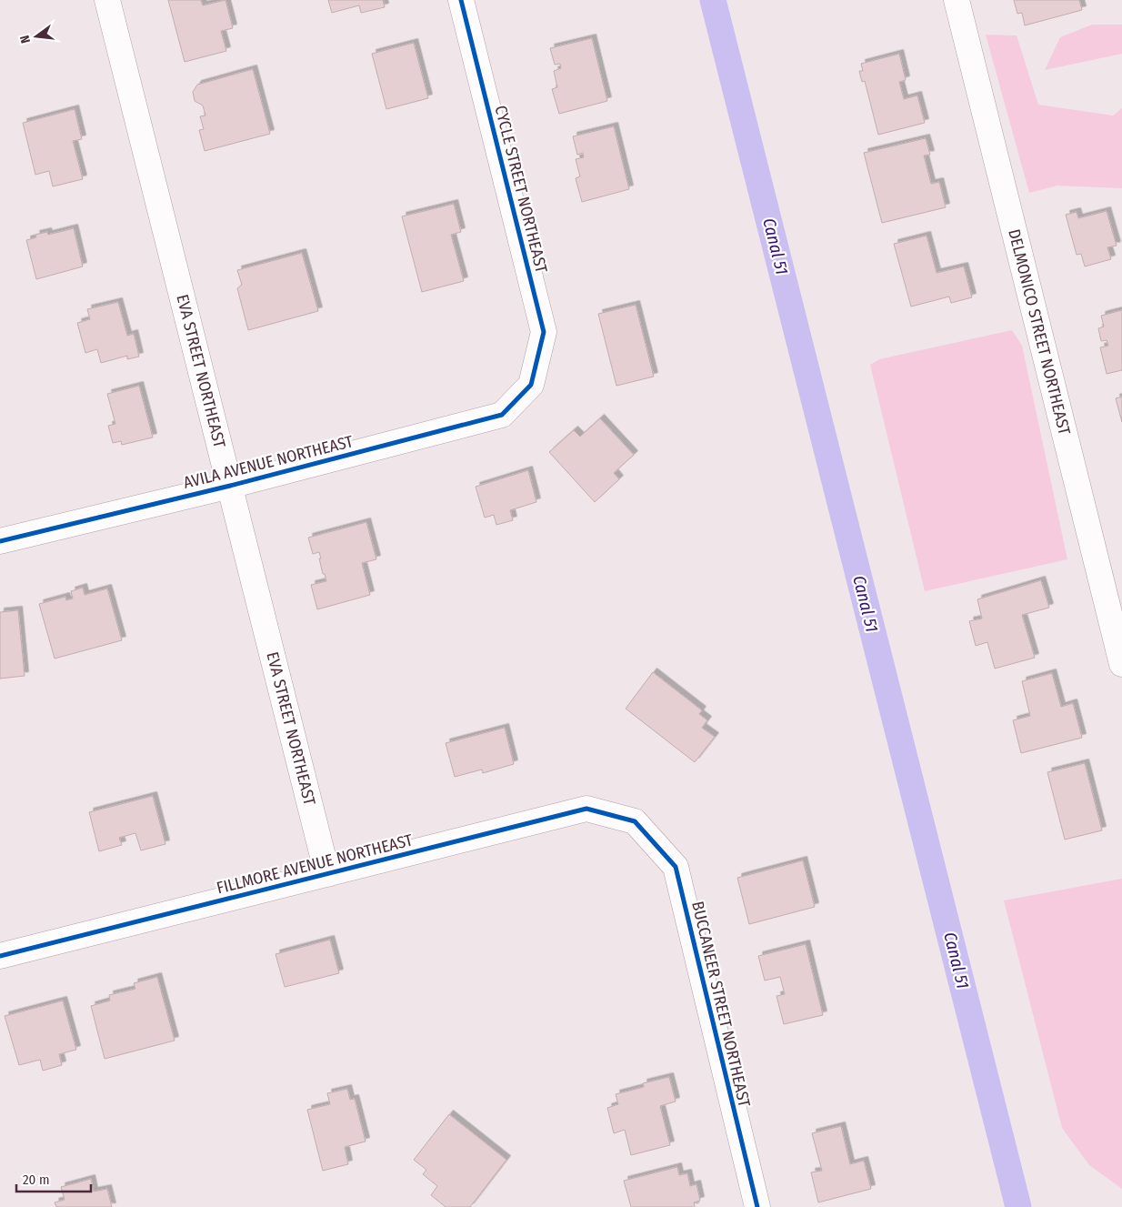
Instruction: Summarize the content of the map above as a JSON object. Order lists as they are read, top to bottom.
{
  "streets": {
    "street": [
      "CYCLE STREET NORTHEAST",
      "DELMONICO STREET NORTHEAST",
      "EVA STREET NORTHEAST",
      "AVILA AVENUE NORTHEAST",
      "FILLMORE AVENUE NORTHEAST",
      "BUCCANEER STREET NORTHEAST"
    ]
  },
  "crossings": [
    ["CYCLE STREET NORTHEAST", "AVILA AVENUE NORTHEAST"],
    ["EVA STREET NORTHEAST", "AVILA AVENUE NORTHEAST"],
    ["EVA STREET NORTHEAST", "FILLMORE AVENUE NORTHEAST"],
    ["FILLMORE AVENUE NORTHEAST", "BUCCANEER STREET NORTHEAST"]
  ],
  "water": ["Canal 51"],
  "scale_bar": "20 m",
  "north": "left"
}
